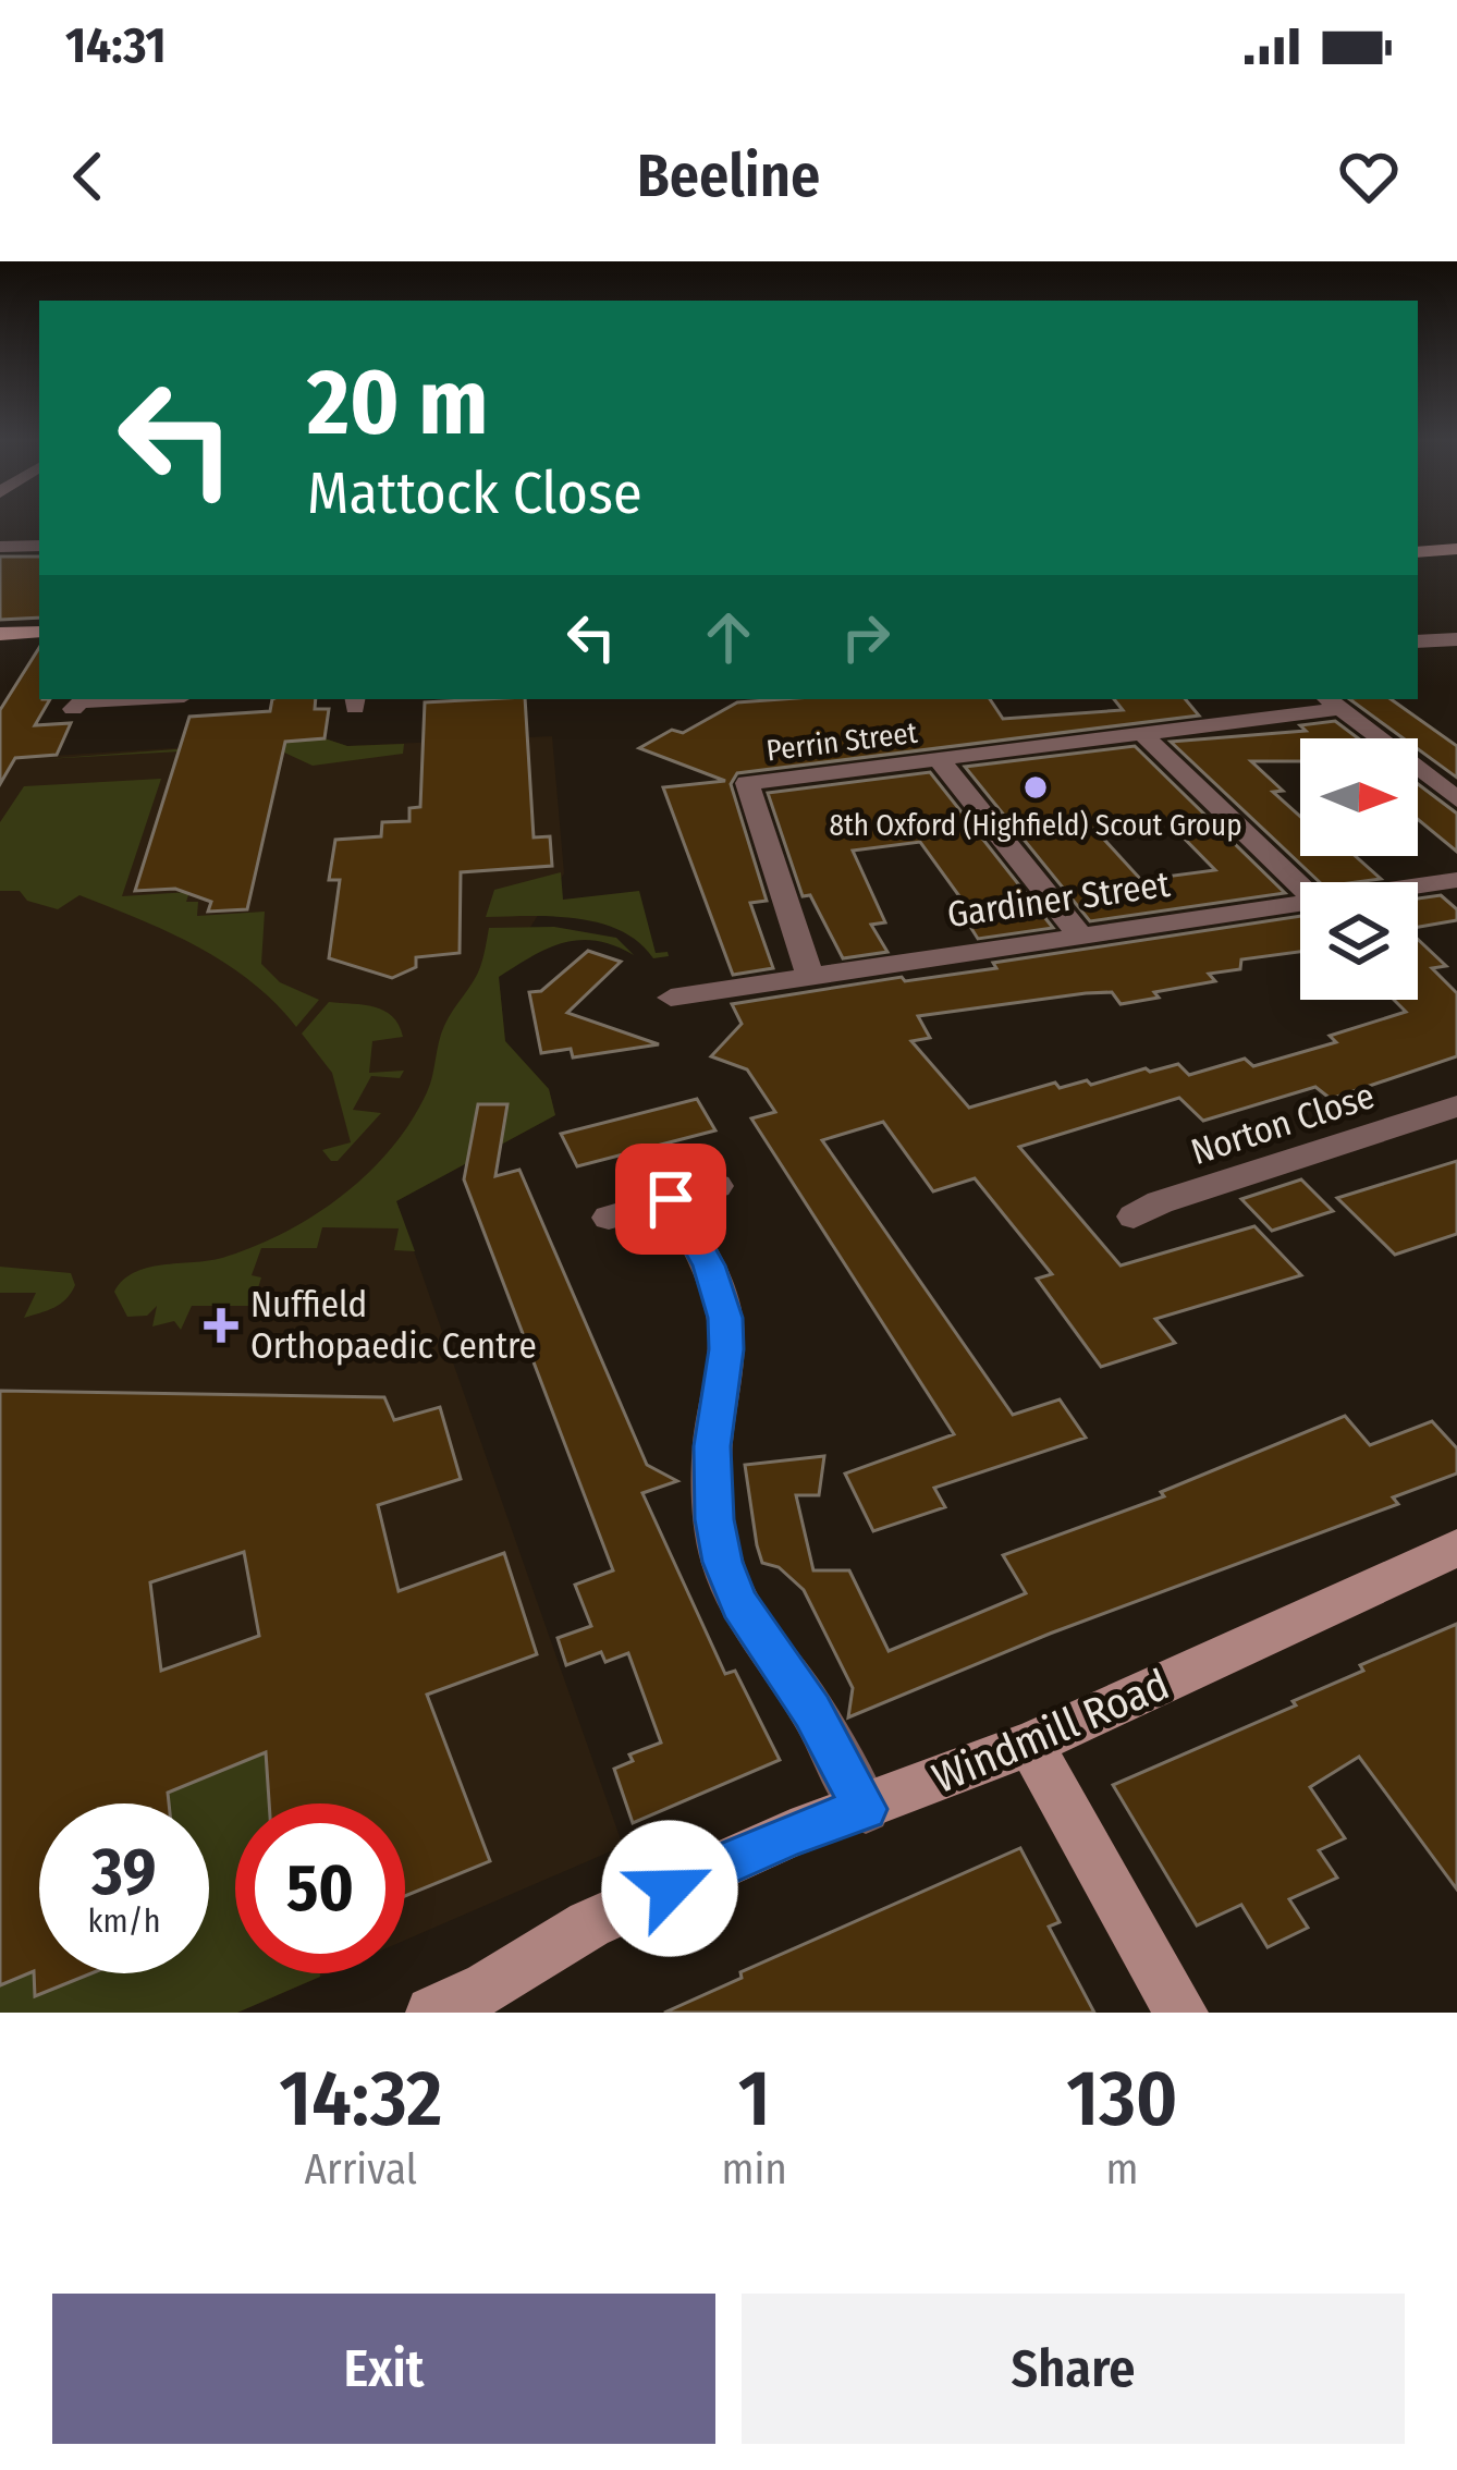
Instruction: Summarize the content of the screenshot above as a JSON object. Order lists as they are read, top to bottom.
{
  "streets": {
    "main road": ["Windmill Road"],
    "street": ["Perrin Street", "Gardiner Street", "Norton Close"]
  },
  "crossings": [
    ["Perrin Street", "Gardiner Street"]
  ],
  "places": {
    "other": ["8th Oxford (Highfield) Scout Group"],
    "health": ["Nuffield Orthopaedic Centre"]
  },
  "north": "right",
  "page": {
    "status": "14:31",
    "header": "Beeline",
    "turn": ["20 m", "Mattock Close"],
    "speed": "39 km/h",
    "limit": "50",
    "eta": [
      "14:32",
      "Arrival",
      "1",
      "min",
      "130",
      "m"
    ],
    "buttons": ["Exit", "Share"]
  }
}
